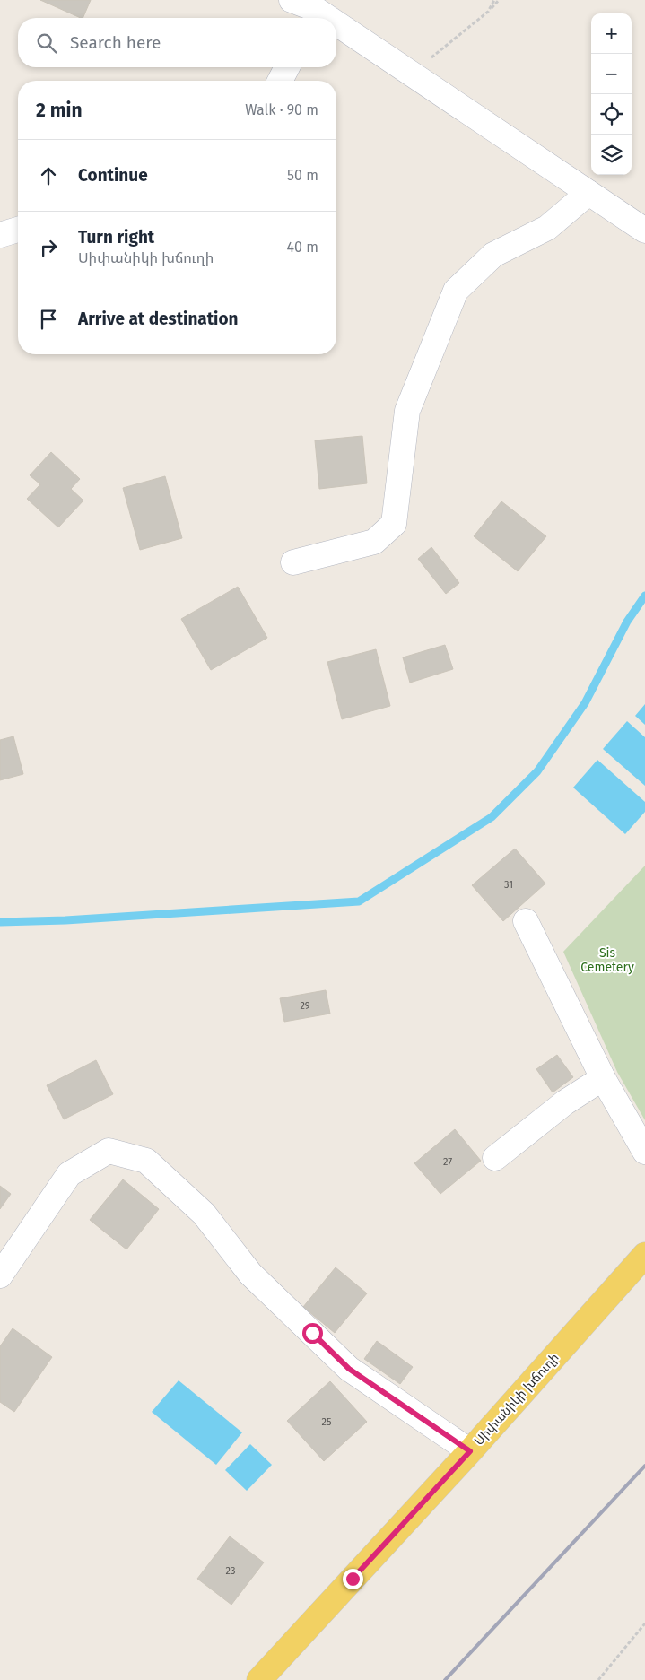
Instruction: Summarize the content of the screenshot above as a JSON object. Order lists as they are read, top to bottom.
{
  "streets": {
    "main road": ["Սիփանիկի խճուղի"]
  },
  "parks": ["Sis Cemetery"],
  "house_numbers": [
    "31",
    "29",
    "27",
    "25",
    "23"
  ],
  "page": {
    "map_buttons": ["+", "−"],
    "search": "Search here",
    "heading": ["2 min", "Walk · 90 m"],
    "list": [
      ["Continue", "50 m"],
      ["Turn right", "Սիփանիկի խճուղի", "40 m"],
      "Arrive at destination"
    ]
  }
}
